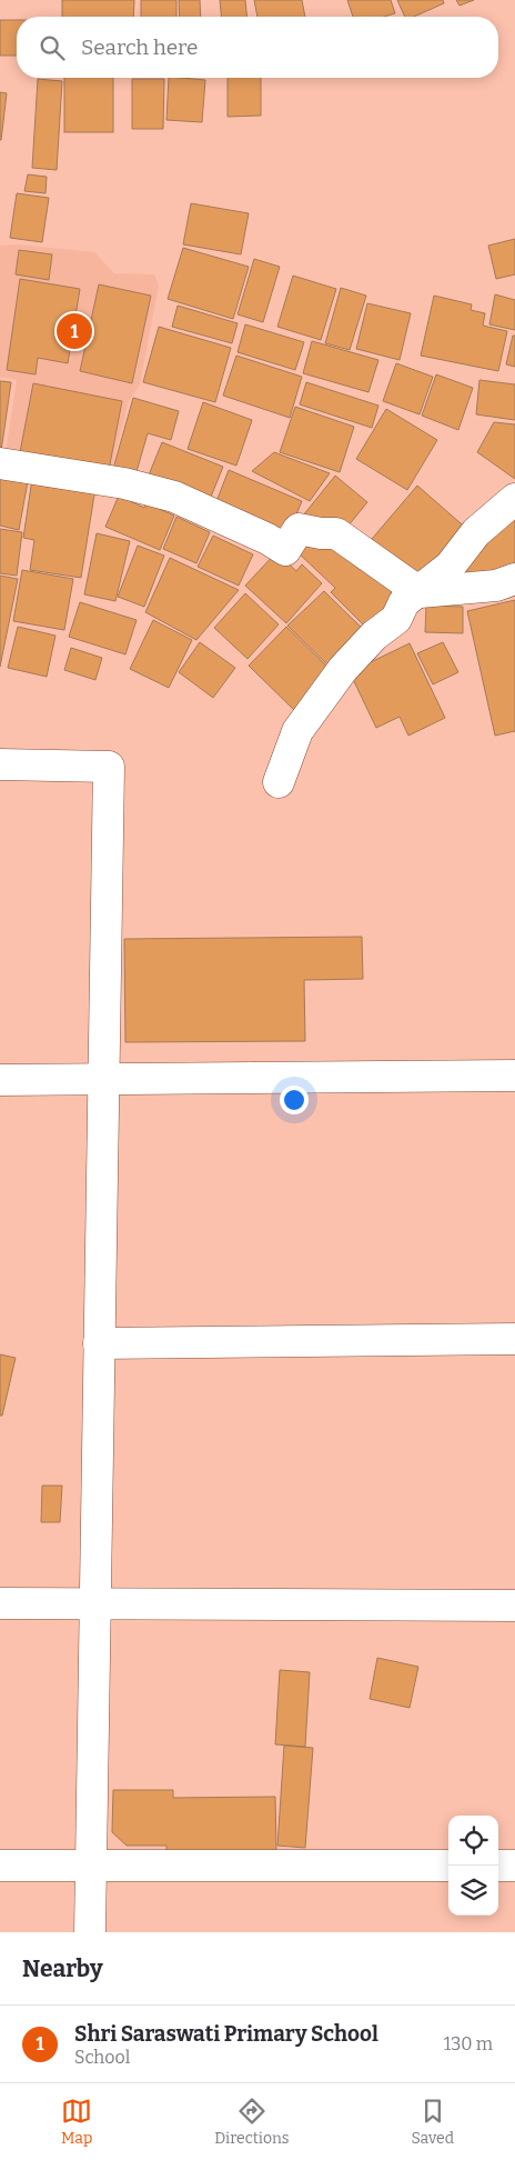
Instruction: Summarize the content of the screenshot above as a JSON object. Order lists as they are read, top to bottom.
{
  "page": {
    "search": "Search here",
    "pins": "1",
    "heading": "Nearby",
    "list": [
      {
        "mark": "1",
        "name": "Shri Saraswati Primary School",
        "note": "School",
        "value": "130 m"
      }
    ],
    "nav": ["Map", "Directions", "Saved"]
  }
}
